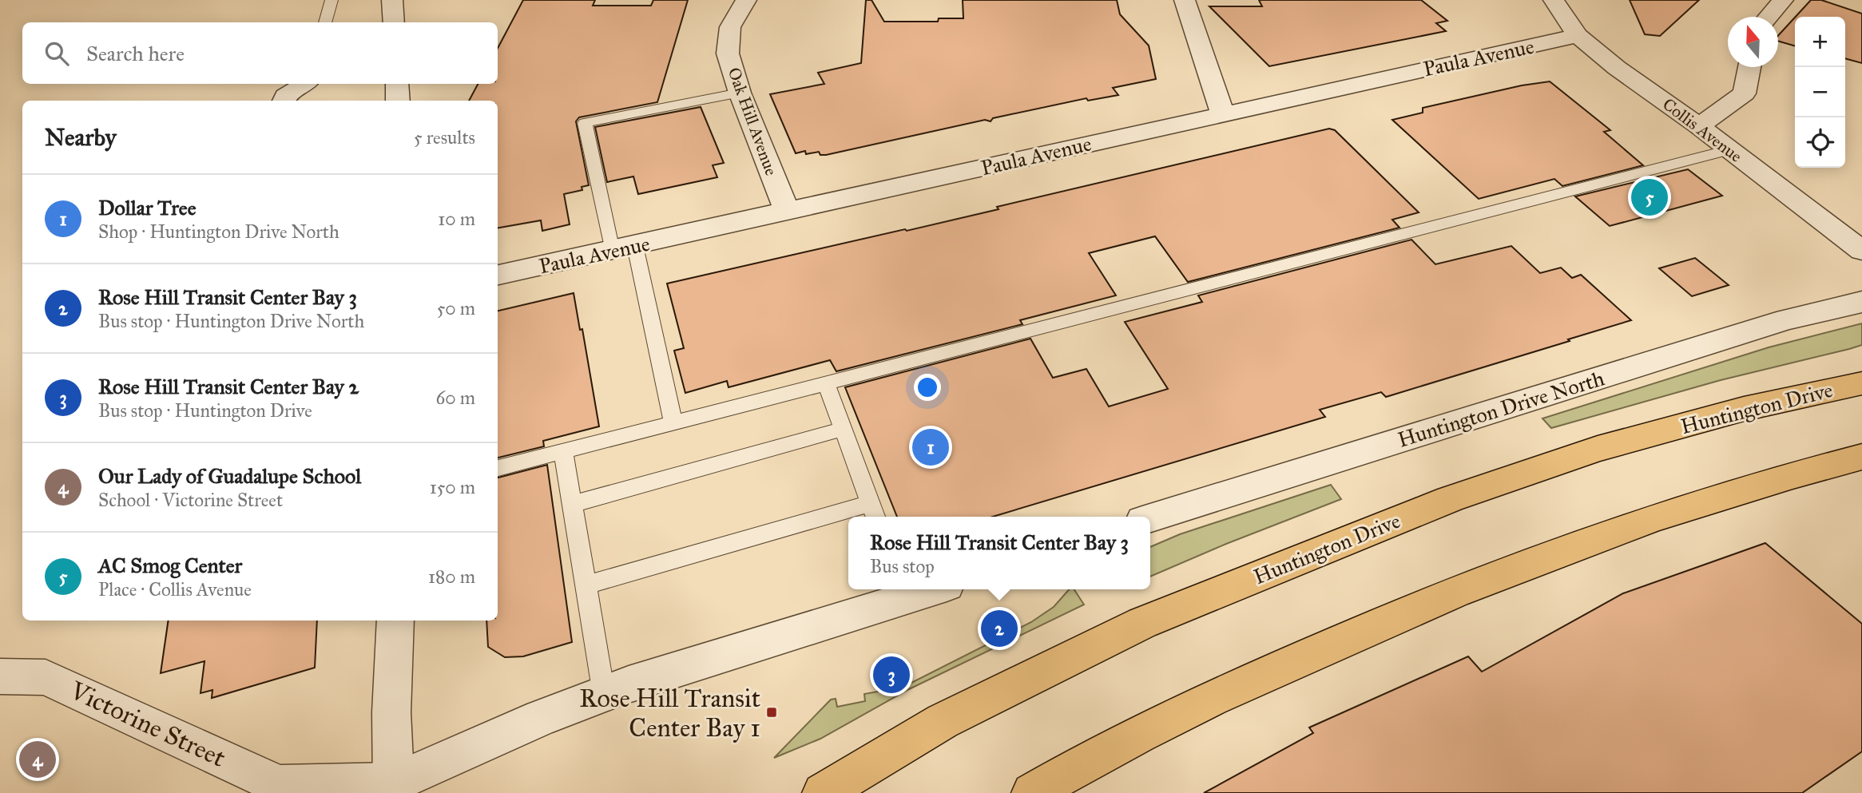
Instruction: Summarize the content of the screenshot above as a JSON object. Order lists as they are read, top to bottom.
{
  "streets": {
    "main road": ["Huntington Drive"],
    "street": [
      "Paula Avenue",
      "Oak Hill Avenue",
      "Collis Avenue",
      "Huntington Drive North",
      "Victorine Street"
    ]
  },
  "crossings": [
    ["Paula Avenue", "Oak Hill Avenue"],
    ["Paula Avenue", "Collis Avenue"]
  ],
  "places": {
    "transit": ["Rose Hill Transit Center Bay 1"]
  },
  "north": "top",
  "page": {
    "map_buttons": ["+", "−"],
    "search": "Search here",
    "heading": ["Nearby", "5 results"],
    "list": [
      {
        "mark": "1",
        "name": "Dollar Tree",
        "note": "Shop · Huntington Drive North",
        "value": "10 m"
      },
      {
        "mark": "2",
        "name": "Rose Hill Transit Center Bay 3",
        "note": "Bus stop · Huntington Drive North",
        "value": "50 m"
      },
      {
        "mark": "3",
        "name": "Rose Hill Transit Center Bay 2",
        "note": "Bus stop · Huntington Drive",
        "value": "60 m"
      },
      {
        "mark": "4",
        "name": "Our Lady of Guadalupe School",
        "note": "School · Victorine Street",
        "value": "150 m"
      },
      {
        "mark": "5",
        "name": "AC Smog Center",
        "note": "Place · Collis Avenue",
        "value": "180 m"
      }
    ],
    "pins": [
      "5",
      "1",
      "2",
      "3",
      "4"
    ],
    "popup": ["Rose Hill Transit Center Bay 3", "Bus stop"]
  }
}
